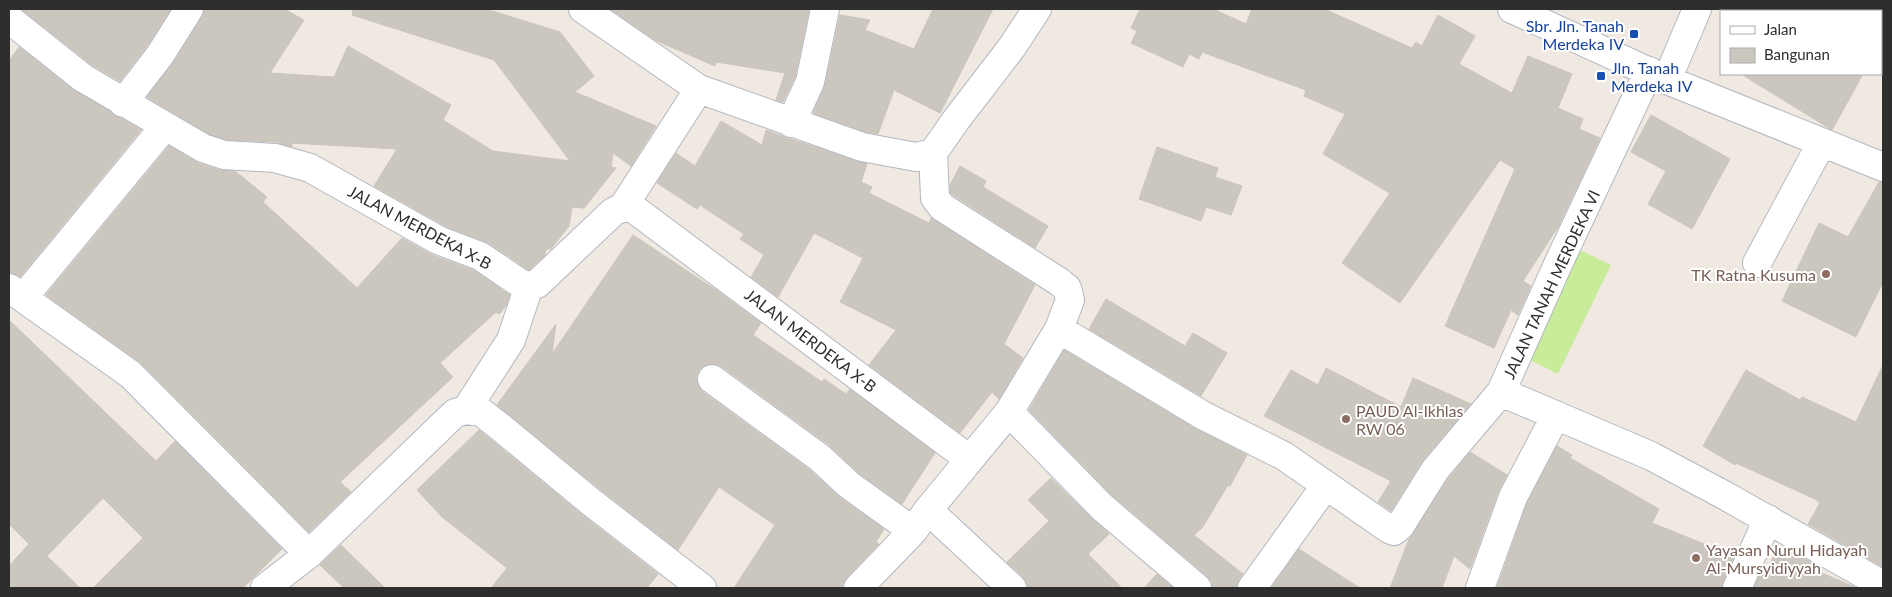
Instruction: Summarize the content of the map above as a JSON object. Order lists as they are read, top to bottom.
{
  "streets": {
    "street": ["JALAN MERDEKA X-B", "JALAN TANAH MERDEKA VI"]
  },
  "places": {
    "transit": ["Sbr. Jln. Tanah Merdeka IV", "Jln. Tanah Merdeka IV"],
    "other": ["TK Ratna Kusuma", "PAUD Al-Ikhlas RW 06", "Yayasan Nurul Hidayah Al-Mursyidiyyah"]
  },
  "legend": ["Jalan", "Bangunan"]
}
